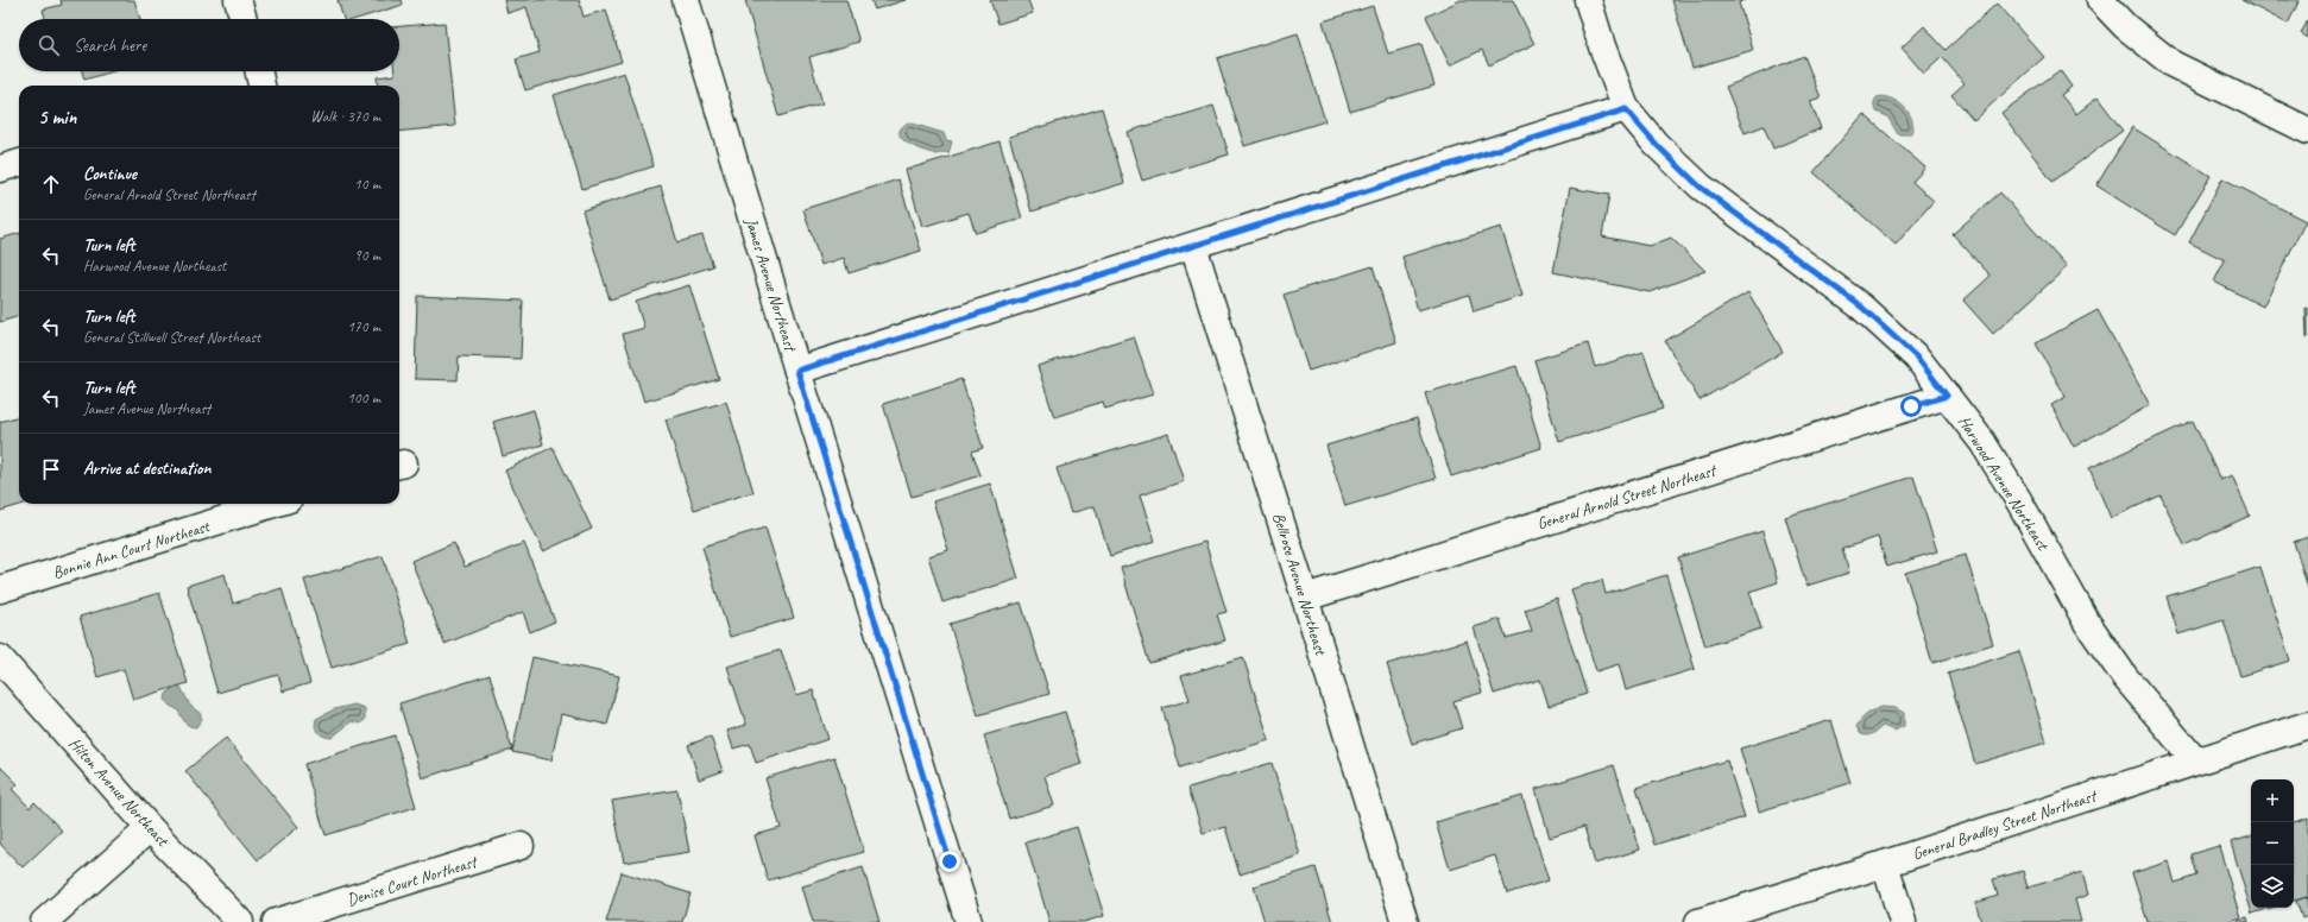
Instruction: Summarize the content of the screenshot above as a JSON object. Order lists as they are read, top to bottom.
{
  "streets": {
    "street": [
      "James Avenue Northeast",
      "Harwood Avenue Northeast",
      "General Arnold Street Northeast",
      "Bonnie Ann Court Northeast",
      "Bellrose Avenue Northeast",
      "Hilton Avenue Northeast",
      "General Bradley Street Northeast",
      "Denise Court Northeast"
    ]
  },
  "crossings": [
    ["Harwood Avenue Northeast", "General Arnold Street Northeast"],
    ["Harwood Avenue Northeast", "General Bradley Street Northeast"],
    ["General Arnold Street Northeast", "Bellrose Avenue Northeast"]
  ],
  "page": {
    "search": "Search here",
    "heading": ["5 min", "Walk · 370 m"],
    "list": [
      ["Continue", "General Arnold Street Northeast", "10 m"],
      ["Turn left", "Harwood Avenue Northeast", "90 m"],
      ["Turn left", "General Stillwell Street Northeast", "170 m"],
      ["Turn left", "James Avenue Northeast", "100 m"],
      "Arrive at destination"
    ],
    "map_buttons": ["+", "−"]
  }
}
